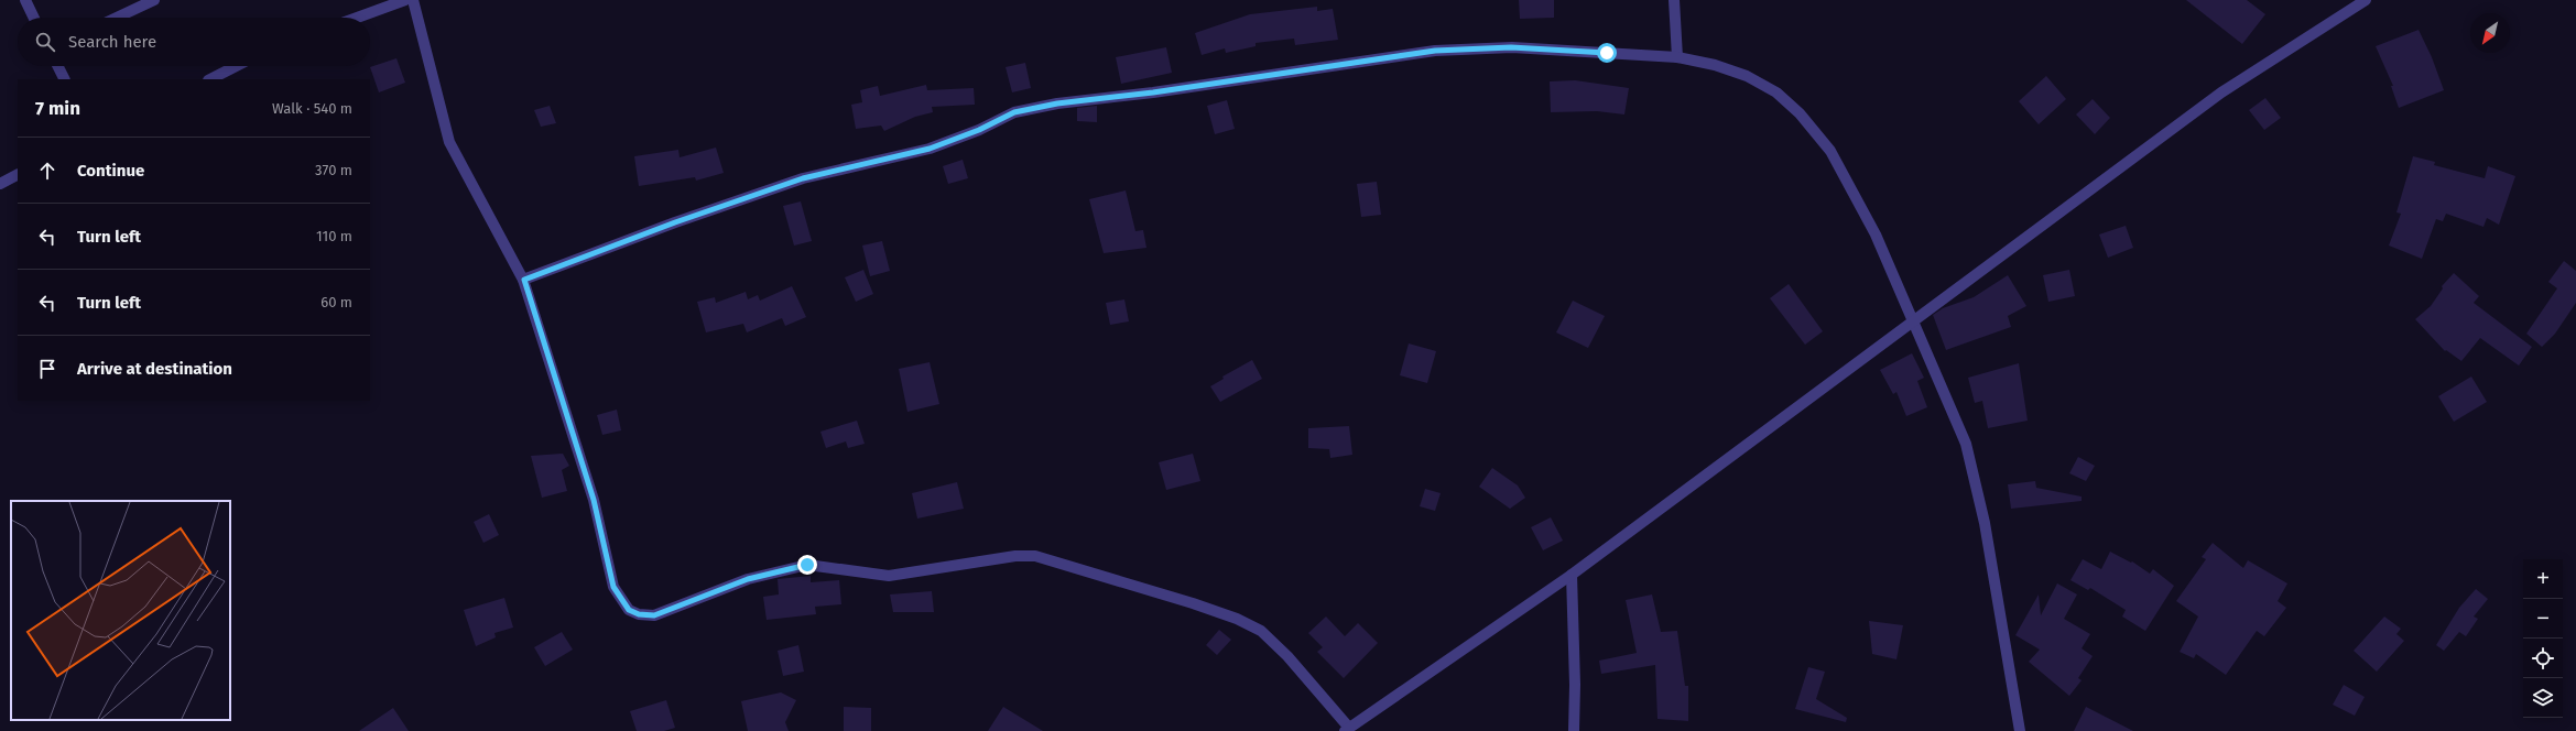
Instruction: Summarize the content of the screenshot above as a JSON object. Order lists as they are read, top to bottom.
{
  "north": "bottom left",
  "page": {
    "search": "Search here",
    "heading": ["7 min", "Walk · 540 m"],
    "list": [
      ["Continue", "370 m"],
      ["Turn left", "110 m"],
      ["Turn left", "60 m"],
      "Arrive at destination"
    ],
    "map_buttons": ["+", "−"]
  }
}
